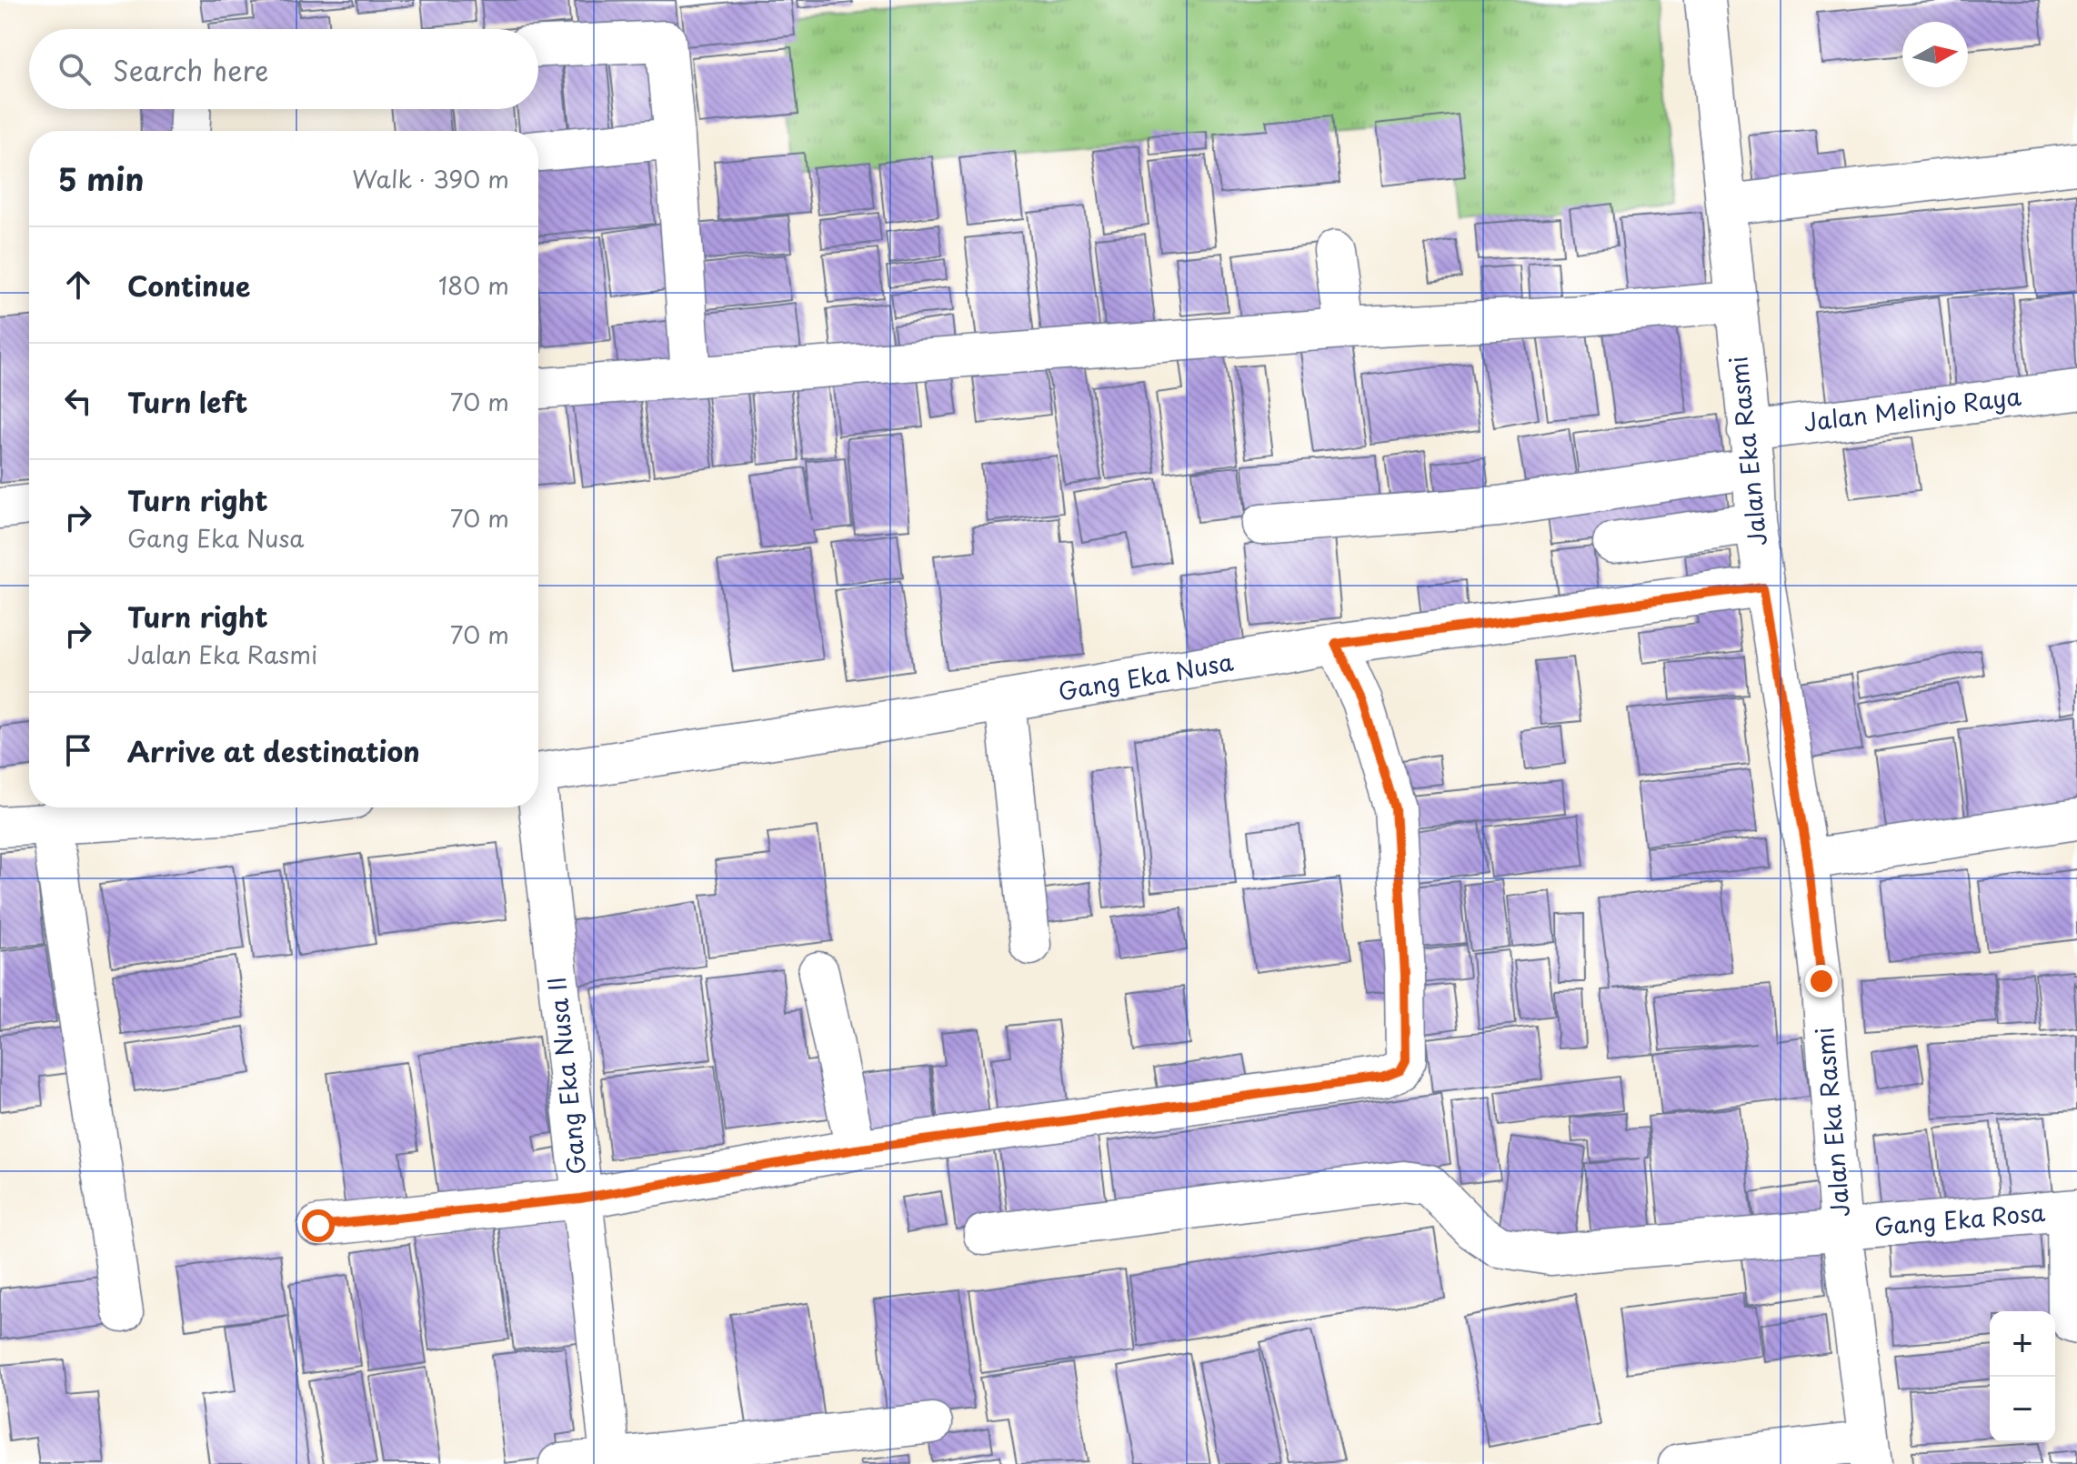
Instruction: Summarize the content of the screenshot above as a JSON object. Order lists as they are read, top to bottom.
{
  "streets": {
    "street": [
      "Jalan Melinjo Raya",
      "Jalan Eka Rasmi",
      "Gang Eka Nusa",
      "Gang Eka Nusa II",
      "Gang Eka Rosa"
    ]
  },
  "crossings": [
    ["Jalan Melinjo Raya", "Jalan Eka Rasmi"],
    ["Jalan Eka Rasmi", "Gang Eka Nusa"],
    ["Jalan Eka Rasmi", "Gang Eka Rosa"]
  ],
  "north": "right",
  "page": {
    "search": "Search here",
    "heading": ["5 min", "Walk · 390 m"],
    "list": [
      ["Continue", "180 m"],
      ["Turn left", "70 m"],
      ["Turn right", "Gang Eka Nusa", "70 m"],
      ["Turn right", "Jalan Eka Rasmi", "70 m"],
      "Arrive at destination"
    ],
    "map_buttons": ["+", "−"]
  }
}
